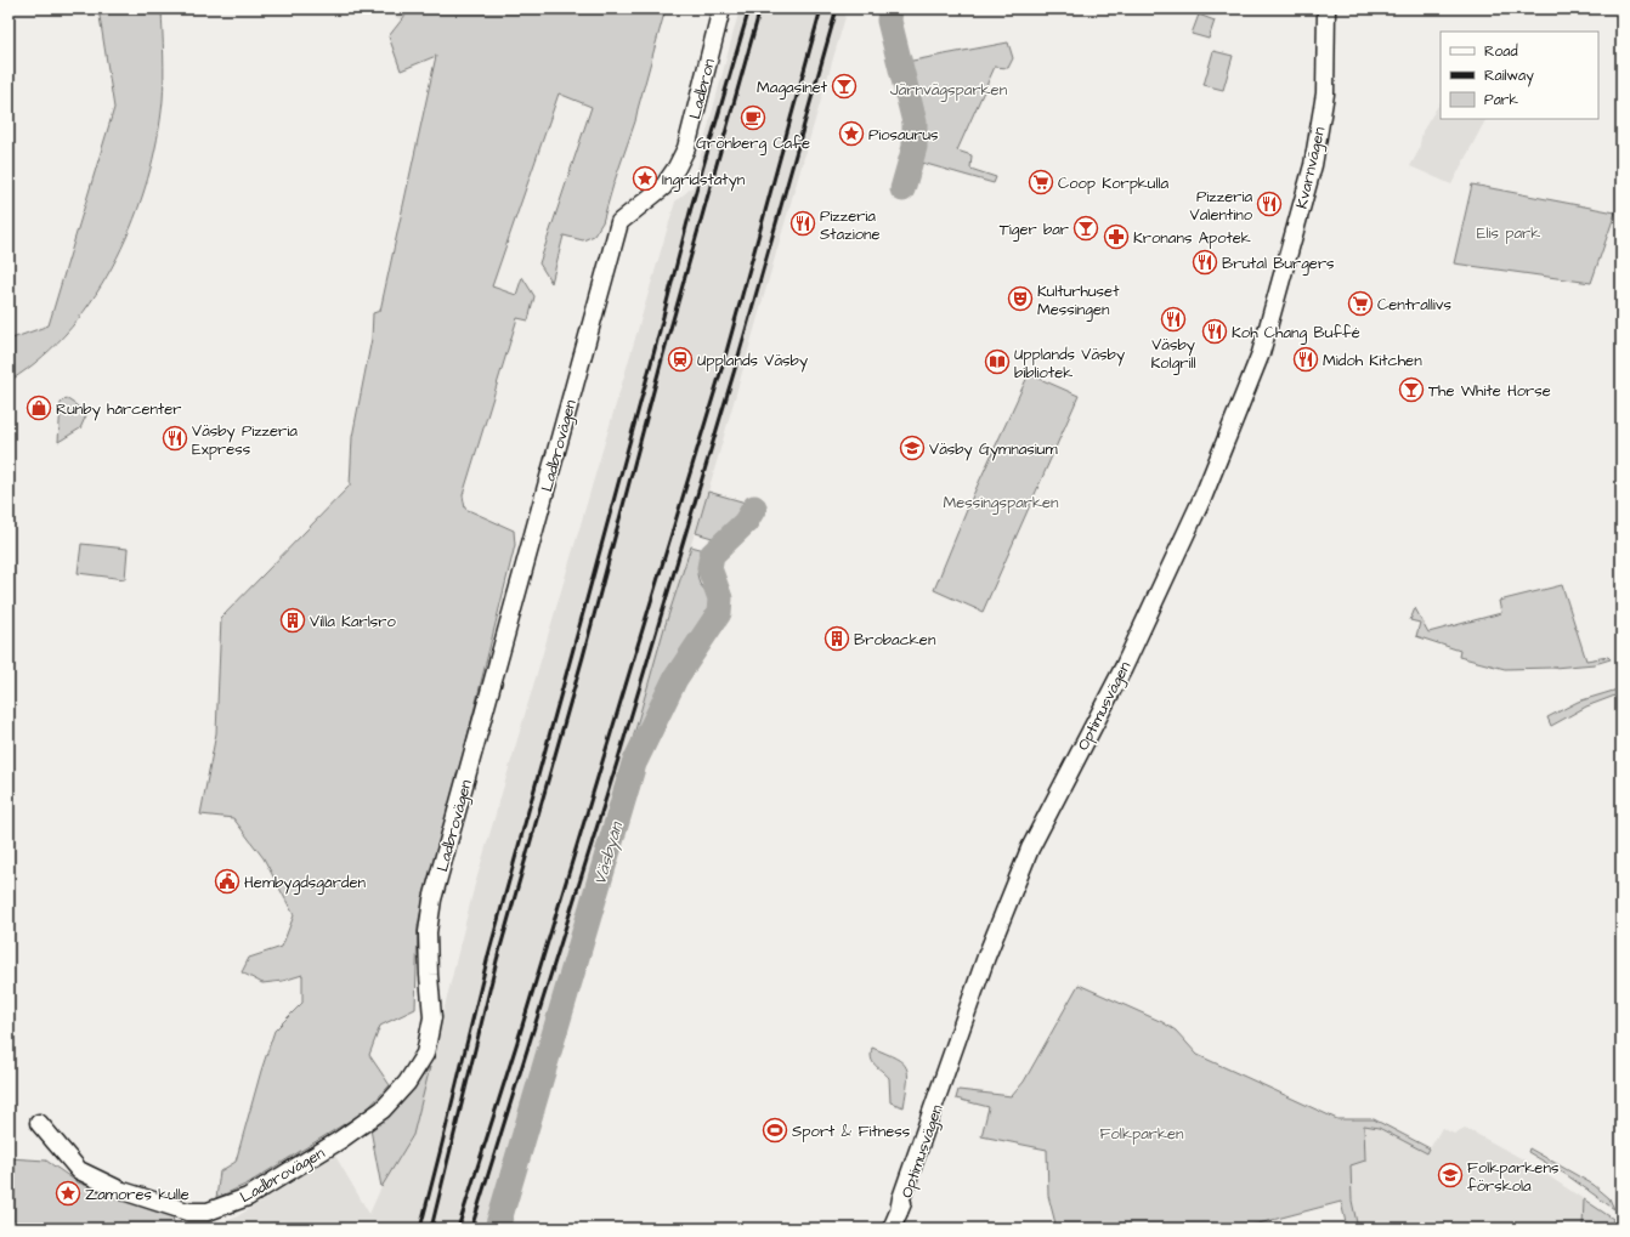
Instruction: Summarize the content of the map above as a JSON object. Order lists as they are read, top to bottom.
{
  "streets": {
    "street": [
      "Ladbron",
      "Kvarnvägen",
      "Ladbrovägen",
      "Optimusvägen"
    ]
  },
  "crossings": [
    ["Ladbron", "Ladbrovägen"],
    ["Kvarnvägen", "Optimusvägen"]
  ],
  "water": ["Väsbyån"],
  "parks": [
    "Järnvägsparken",
    "Elis park",
    "Messingsparken",
    "Folkparken"
  ],
  "places": {
    "bar": ["Magasinet", "Tiger bar", "The White Horse"],
    "cafe": ["Grönberg Cafe"],
    "place": ["Piosaurus", "Ingridstatyn", "Zamores kulle"],
    "supermarket": ["Coop Korpkulla", "Centrallivs"],
    "restaurant": [
      "Pizzeria Valentino",
      "Pizzeria Stazione",
      "Brutal Burgers",
      "Väsby Kolgrill",
      "Koh Chang Buffé",
      "Midoh Kitchen",
      "Väsby Pizzeria Express"
    ],
    "pharmacy": ["Kronans Apotek"],
    "theatre": ["Kulturhuset Messingen"],
    "station": ["Upplands Väsby"],
    "library": ["Upplands Väsby bibliotek"],
    "shop": ["Runby hårcenter"],
    "school or university": ["Väsby Gymnasium", "Folkparkens förskola"],
    "building": ["Villa Karlsro", "Brobacken"],
    "public building": ["Hembygdsgården"],
    "sports": ["Sport & Fitness"]
  },
  "legend": ["Road", "Railway", "Park"]
}
